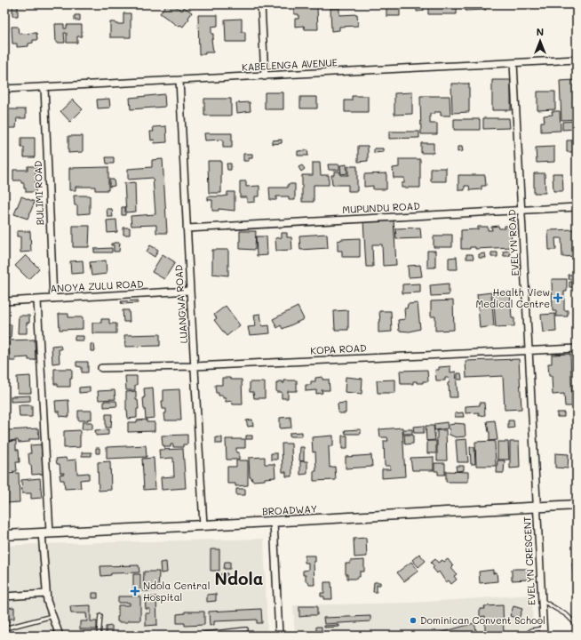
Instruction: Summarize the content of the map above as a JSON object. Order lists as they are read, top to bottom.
{
  "streets": {
    "main road": ["BROADWAY"],
    "street": [
      "KABELENGA AVENUE",
      "BULIMI ROAD",
      "MUPUNDU ROAD",
      "EVELYN ROAD",
      "ANOYA ZULU ROAD",
      "LUANGWA ROAD",
      "KOPA ROAD",
      "EVELYN CRESCENT"
    ]
  },
  "crossings": [
    ["KABELENGA AVENUE", "BULIMI ROAD"],
    ["KABELENGA AVENUE", "EVELYN ROAD"],
    ["KABELENGA AVENUE", "LUANGWA ROAD"],
    ["BULIMI ROAD", "ANOYA ZULU ROAD"],
    ["MUPUNDU ROAD", "EVELYN ROAD"],
    ["MUPUNDU ROAD", "LUANGWA ROAD"],
    ["EVELYN ROAD", "KOPA ROAD"],
    ["EVELYN ROAD", "BROADWAY"],
    ["EVELYN ROAD", "EVELYN CRESCENT"],
    ["ANOYA ZULU ROAD", "LUANGWA ROAD"],
    ["LUANGWA ROAD", "KOPA ROAD"],
    ["LUANGWA ROAD", "BROADWAY"],
    ["BROADWAY", "EVELYN CRESCENT"]
  ],
  "districts": ["Ndola"],
  "places": {
    "health": ["Health View Medical Centre", "Ndola Central Hospital"],
    "other": ["Dominican Convent School"]
  },
  "north": "top"
}
